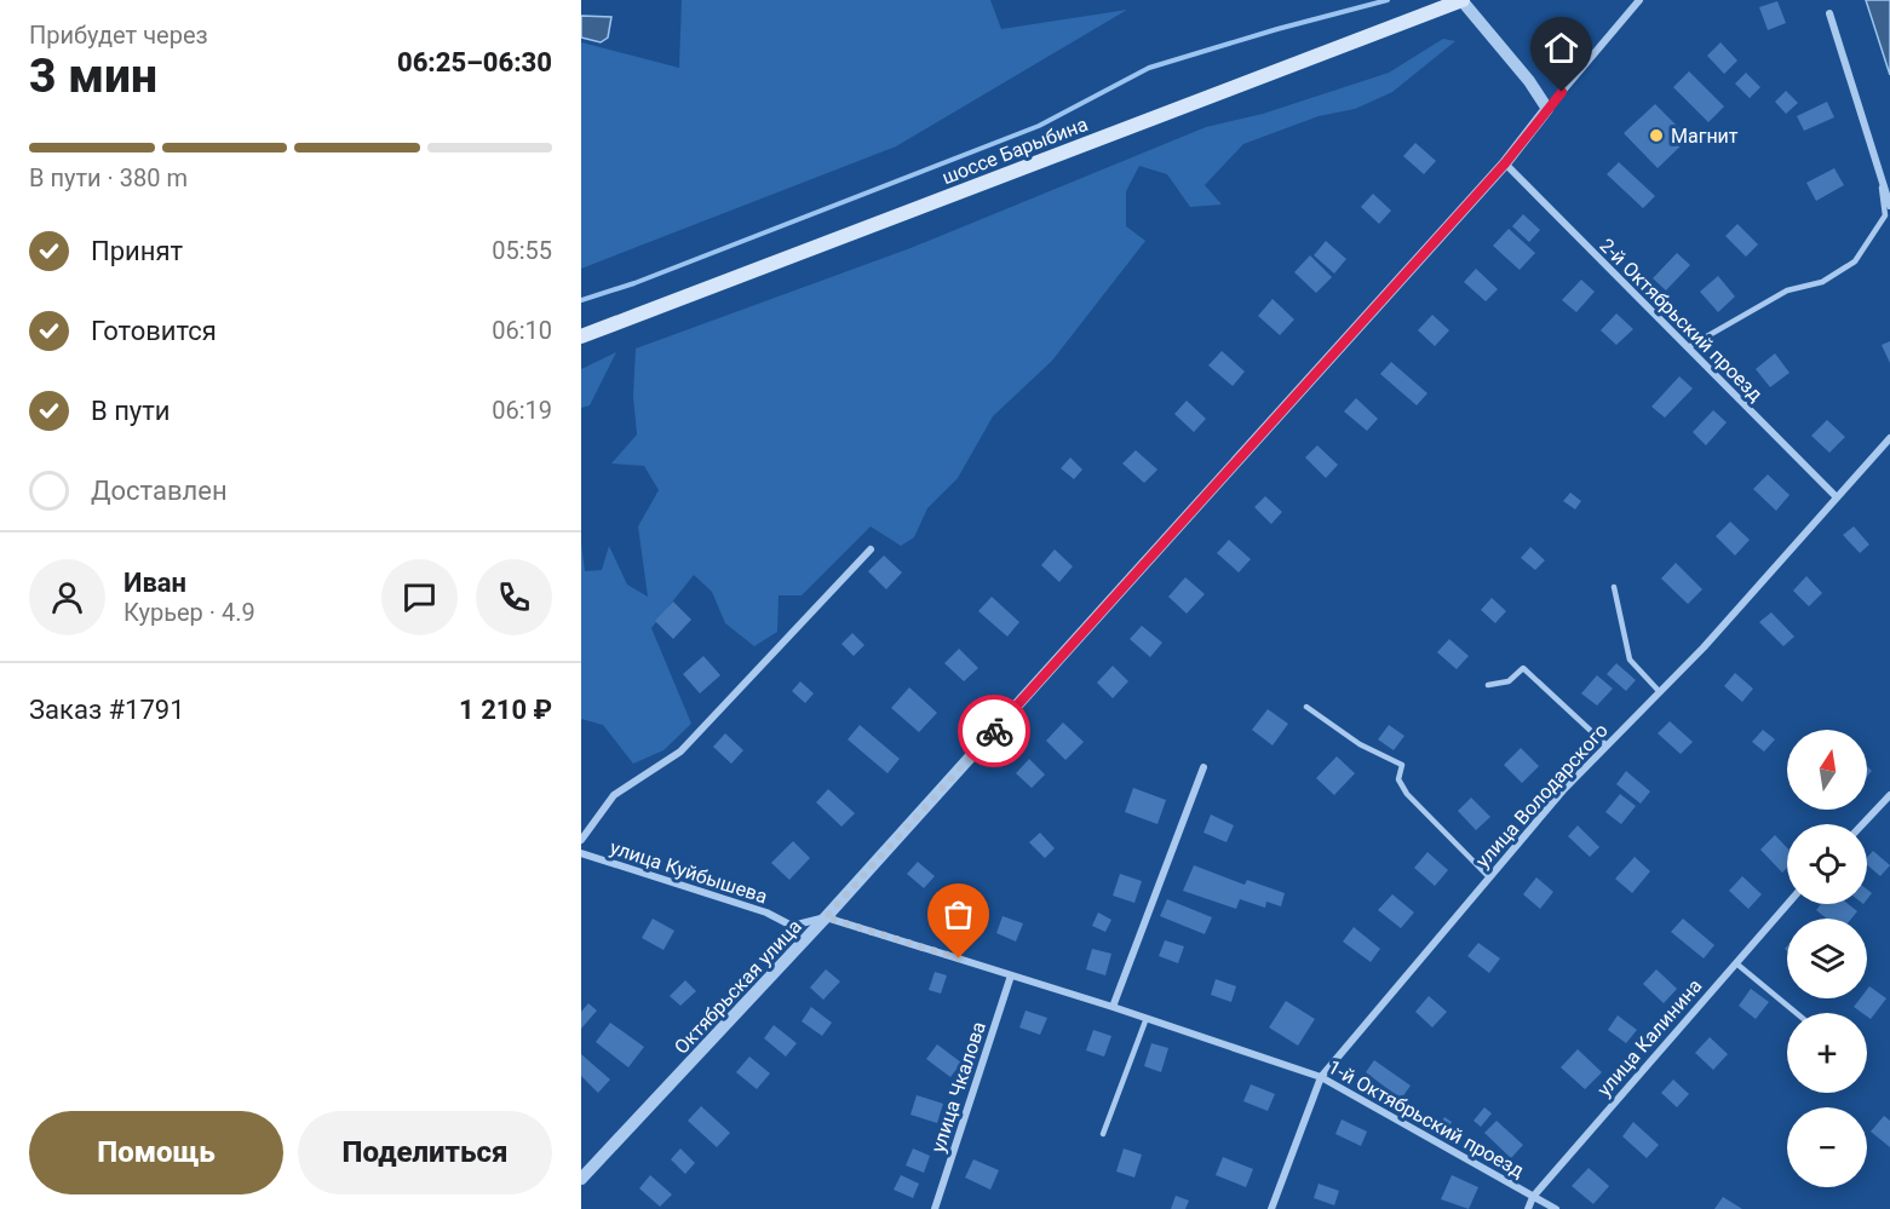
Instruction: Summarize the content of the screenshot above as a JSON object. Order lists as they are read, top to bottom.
{
  "streets": {
    "main road": ["шоссе Барыбина"],
    "street": [
      "2-й Октябрьский проезд",
      "улица Володарского",
      "улица Куйбышева",
      "Октябрьская улица",
      "улица Калинина",
      "улица Чкалова",
      "1-й Октябрьский проезд"
    ]
  },
  "crossings": [
    ["2-й Октябрьский проезд", "улица Володарского"],
    ["2-й Октябрьский проезд", "Октябрьская улица"],
    ["улица Володарского", "1-й Октябрьский проезд"],
    ["улица Куйбышева", "Октябрьская улица"],
    ["улица Куйбышева", "1-й Октябрьский проезд"],
    ["Октябрьская улица", "1-й Октябрьский проезд"],
    ["улица Калинина", "1-й Октябрьский проезд"],
    ["улица Чкалова", "1-й Октябрьский проезд"]
  ],
  "places": ["Магнит"],
  "north": "top",
  "page": {
    "heading": ["3 мин", "Прибудет через", "06:25–06:30"],
    "panel": [
      "Иван",
      "Курьер · 4.9",
      "Заказ #1791",
      "1 210 ₽"
    ],
    "bar": "В пути · 380 m",
    "list": [
      ["Принят", "05:55"],
      ["Готовится", "06:10"],
      ["В пути", "06:19"],
      "Доставлен"
    ],
    "map_buttons": ["+", "−"],
    "buttons": ["Помощь", "Поделиться"]
  }
}
